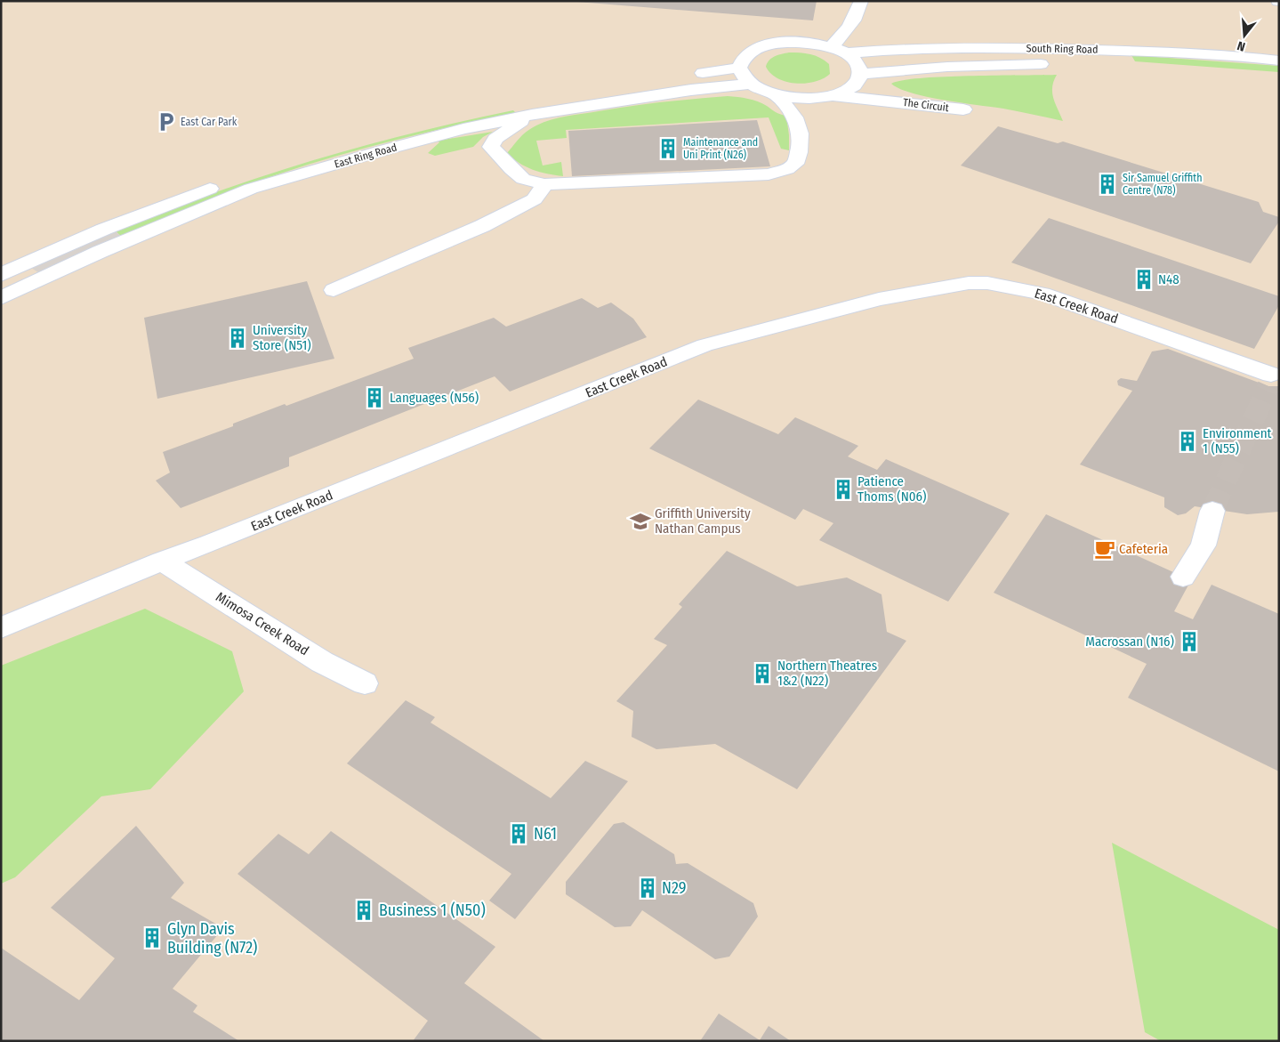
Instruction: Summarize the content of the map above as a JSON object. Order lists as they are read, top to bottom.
{
  "streets": {
    "street": [
      "South Ring Road",
      "The Circuit",
      "East Ring Road",
      "East Creek Road",
      "Mimosa Creek Road"
    ]
  },
  "crossings": [
    ["South Ring Road", "The Circuit"],
    ["South Ring Road", "East Ring Road"],
    ["East Creek Road", "Mimosa Creek Road"]
  ],
  "places": {
    "parking": ["East Car Park"],
    "building": [
      "Maintenance and Uni Print (N26)",
      "Sir Samuel Griffith Centre (N78)",
      "N48",
      "University Store (N51)",
      "Languages (N56)",
      "Environment 1 (N55)",
      "Patience Thoms (N06)",
      "Macrossan (N16)",
      "Northern Theatres 1&2 (N22)",
      "N61",
      "N29",
      "Business 1 (N50)",
      "Glyn Davis Building (N72)"
    ],
    "school or university": ["Griffith University Nathan Campus"],
    "cafe": ["Cafeteria"]
  },
  "north": "bottom"
}
